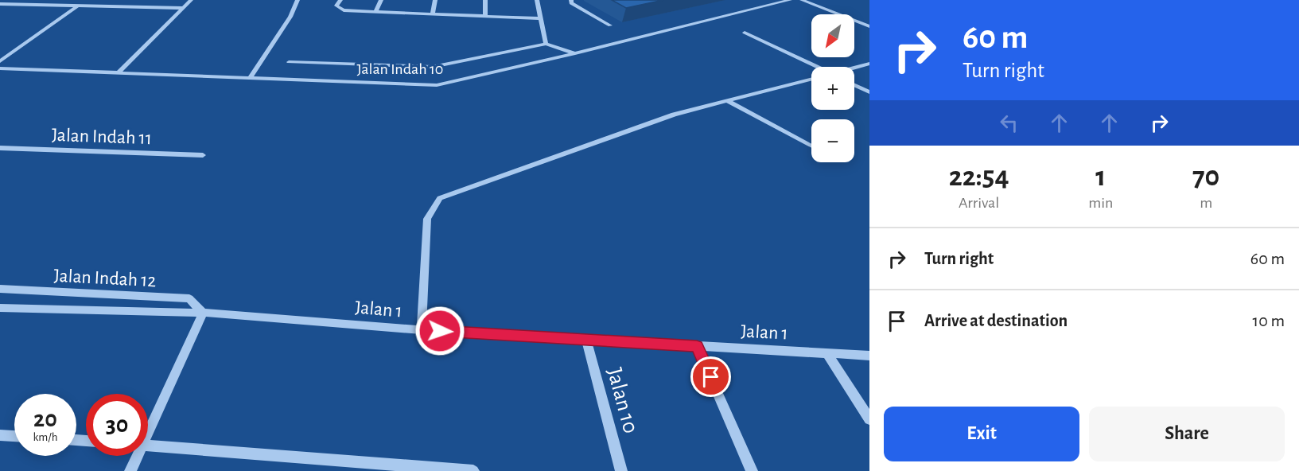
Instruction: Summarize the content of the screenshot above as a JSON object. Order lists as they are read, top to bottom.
{
  "streets": {
    "street": [
      "Jalan Indah 10",
      "Jalan Indah 11",
      "Jalan Indah 12",
      "Jalan 1",
      "Jalan 10"
    ]
  },
  "crossings": [
    ["Jalan Indah 12", "Jalan 1"],
    ["Jalan 1", "Jalan 10"]
  ],
  "north": "bottom left",
  "page": {
    "turn": ["60 m", "Turn right"],
    "map_buttons": ["+", "−"],
    "eta": [
      "22:54",
      "Arrival",
      "1",
      "min",
      "70",
      "m"
    ],
    "list": [
      {
        "name": "Turn right",
        "value": "60 m"
      },
      {
        "name": "Arrive at destination",
        "value": "10 m"
      }
    ],
    "speed": "20 km/h",
    "limit": "30",
    "buttons": ["Exit", "Share"]
  }
}
